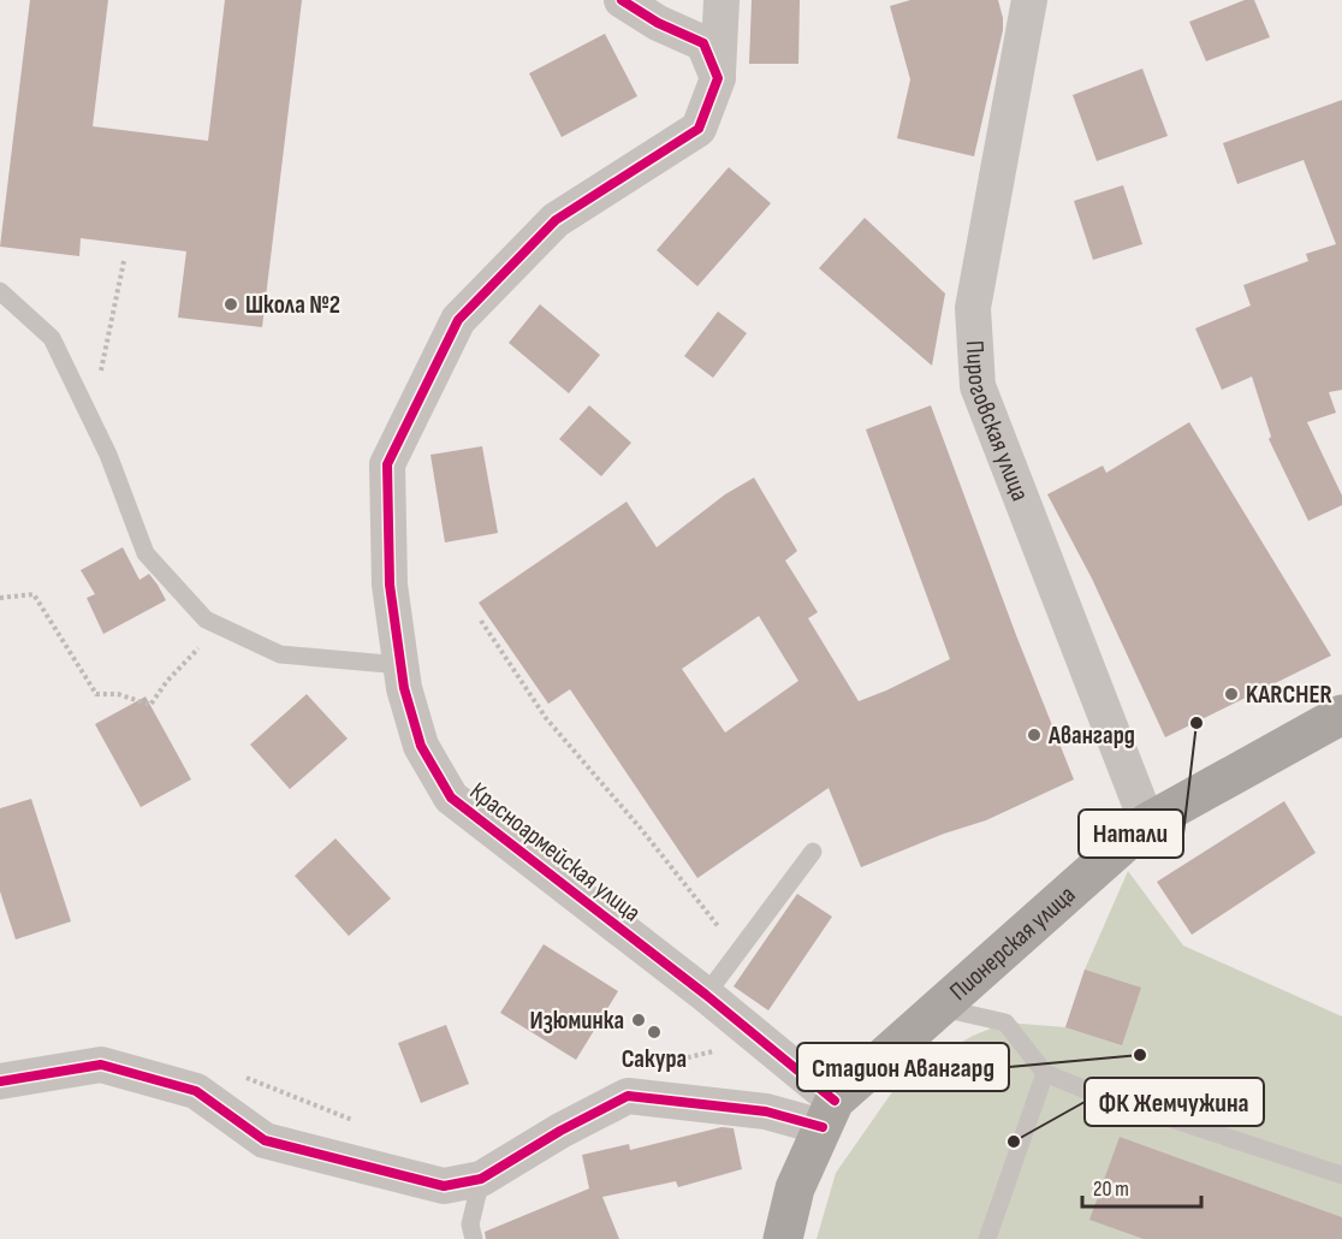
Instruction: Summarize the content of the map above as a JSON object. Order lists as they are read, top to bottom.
{
  "streets": {
    "main road": ["Пионерская улица"],
    "street": ["Пироговская улица", "Красноармейская улица"]
  },
  "crossings": [
    ["Пироговская улица", "Пионерская улица"],
    ["Красноармейская улица", "Пионерская улица"]
  ],
  "places": [
    "Школа №2",
    "KARCHER",
    "Натали",
    "Авангард",
    "Изюминка",
    "Сакура",
    "Стадион Авангард",
    "ФК Жемчужина"
  ],
  "scale_bar": "20 m"
}
